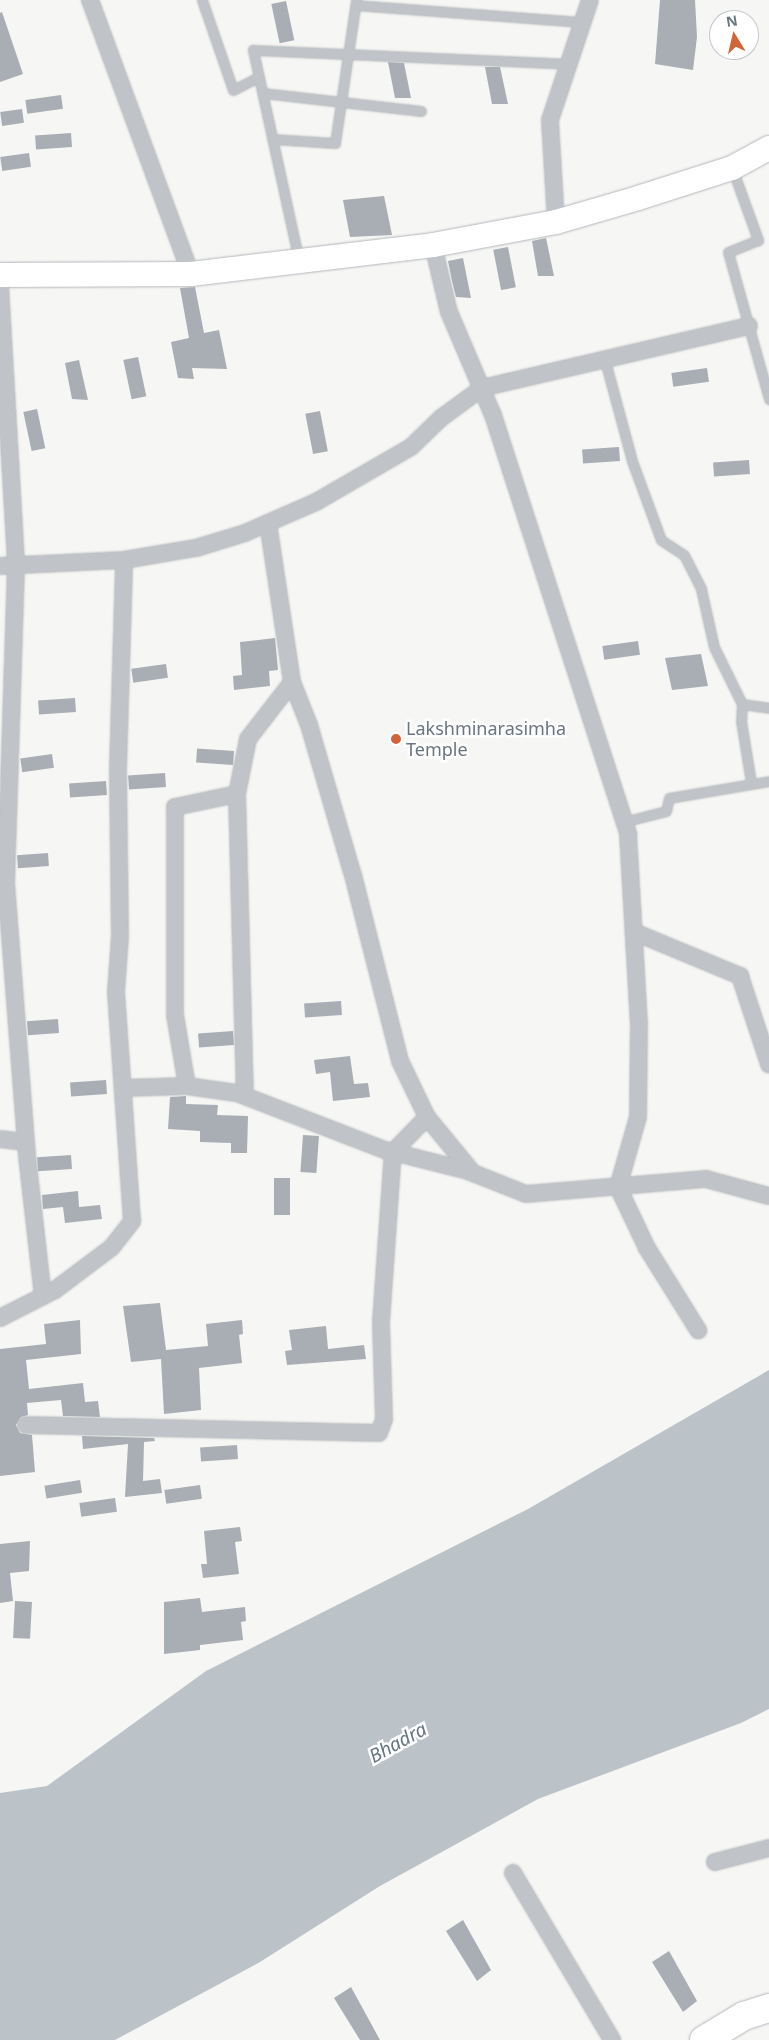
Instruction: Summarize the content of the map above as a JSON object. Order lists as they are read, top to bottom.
{
  "water": ["Bhadra"],
  "places": ["Lakshminarasimha Temple"],
  "north": "top"
}
